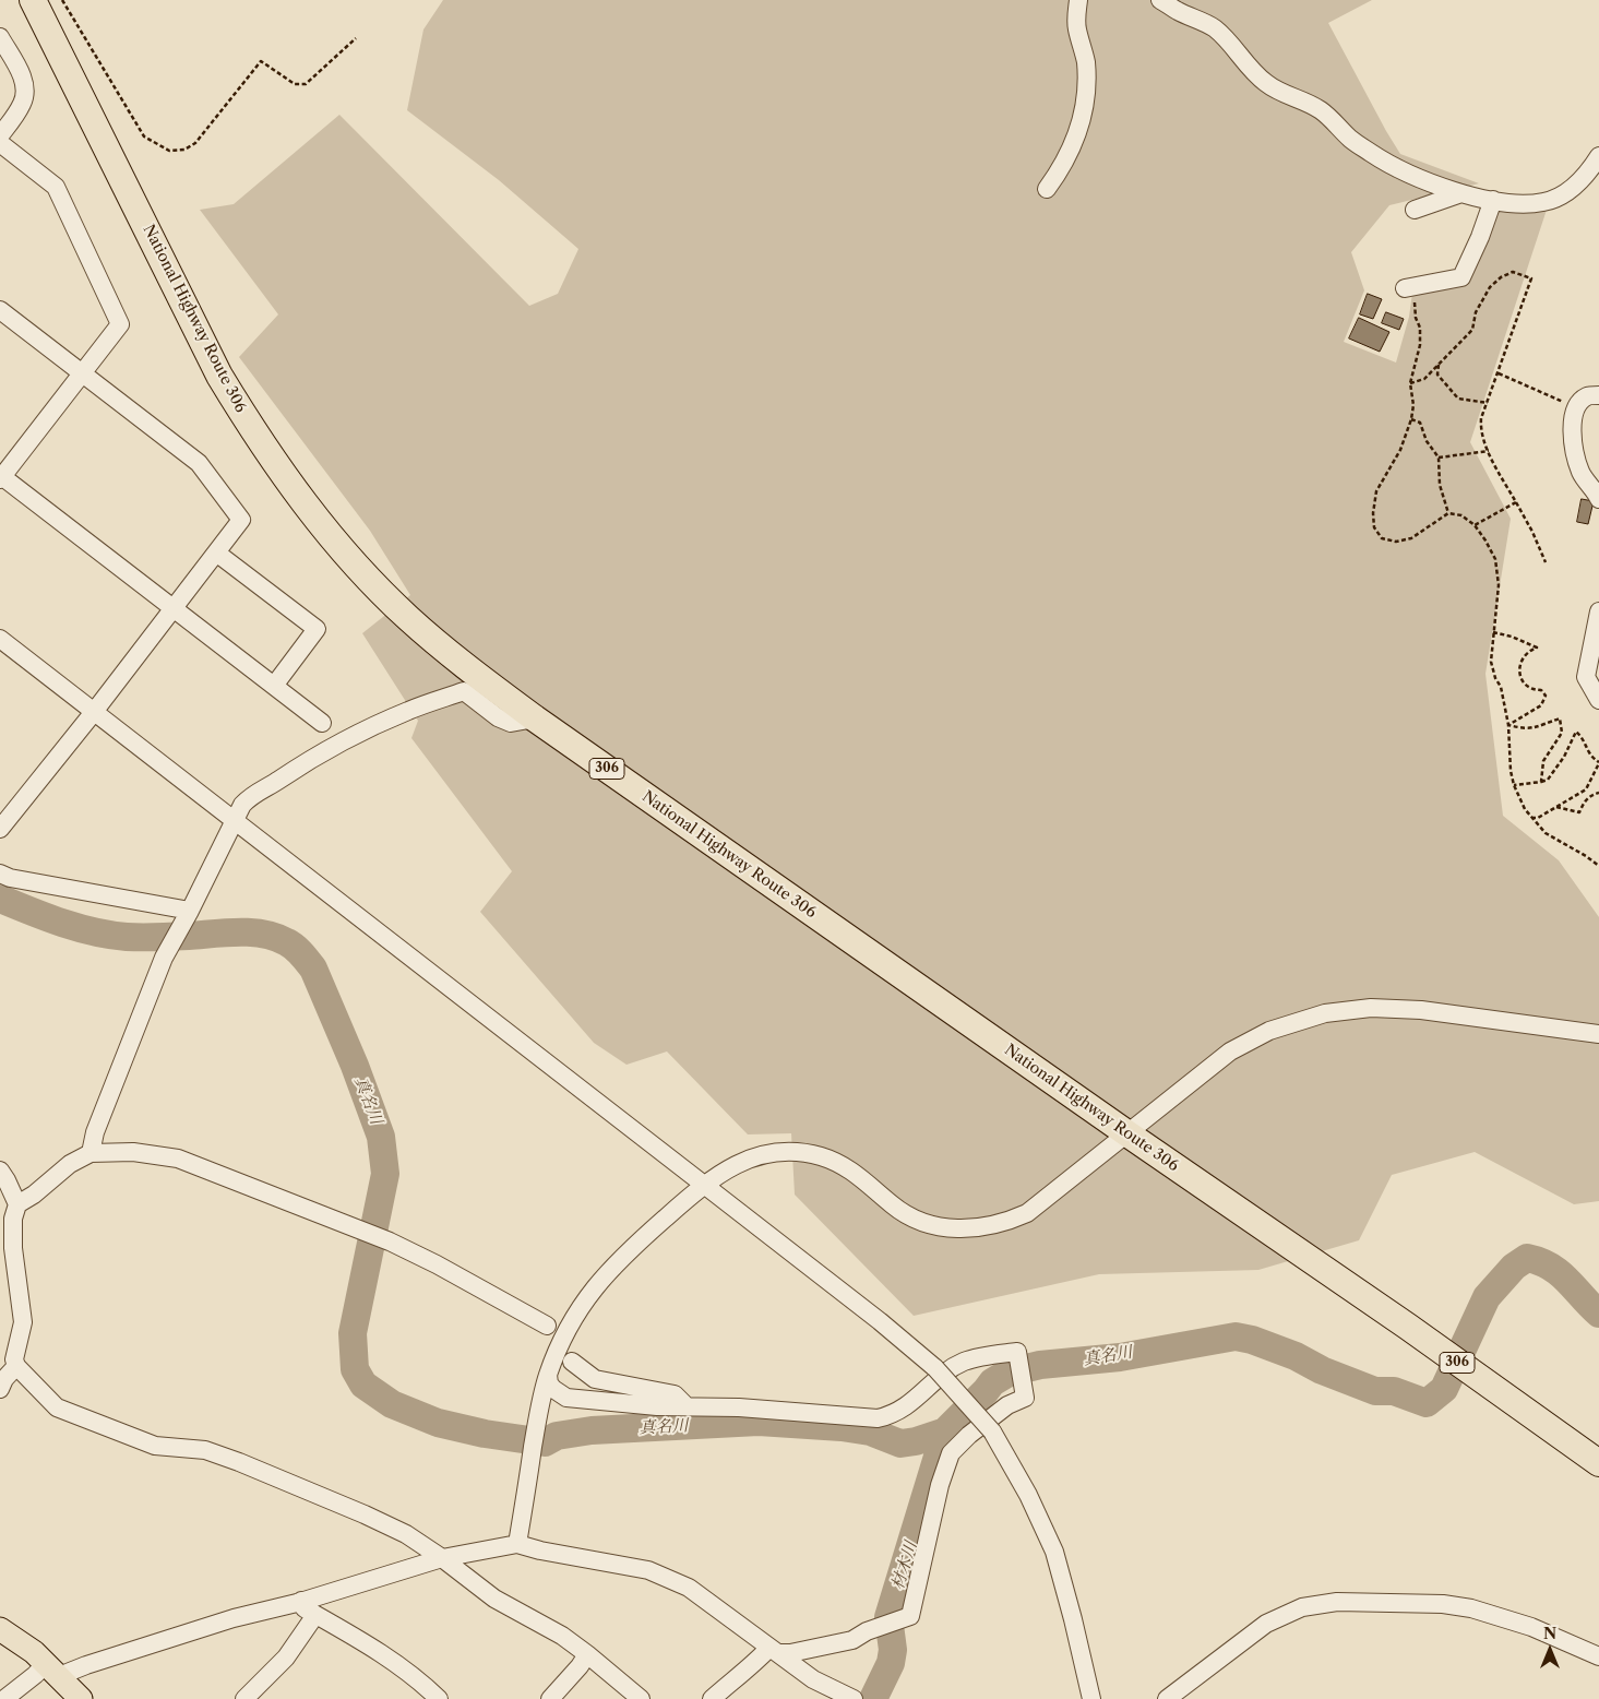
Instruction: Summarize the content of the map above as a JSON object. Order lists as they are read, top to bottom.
{
  "streets": {
    "highway": ["National Highway Route 306", "306"]
  },
  "water": ["真名川", "材木川"],
  "north": "top"
}
